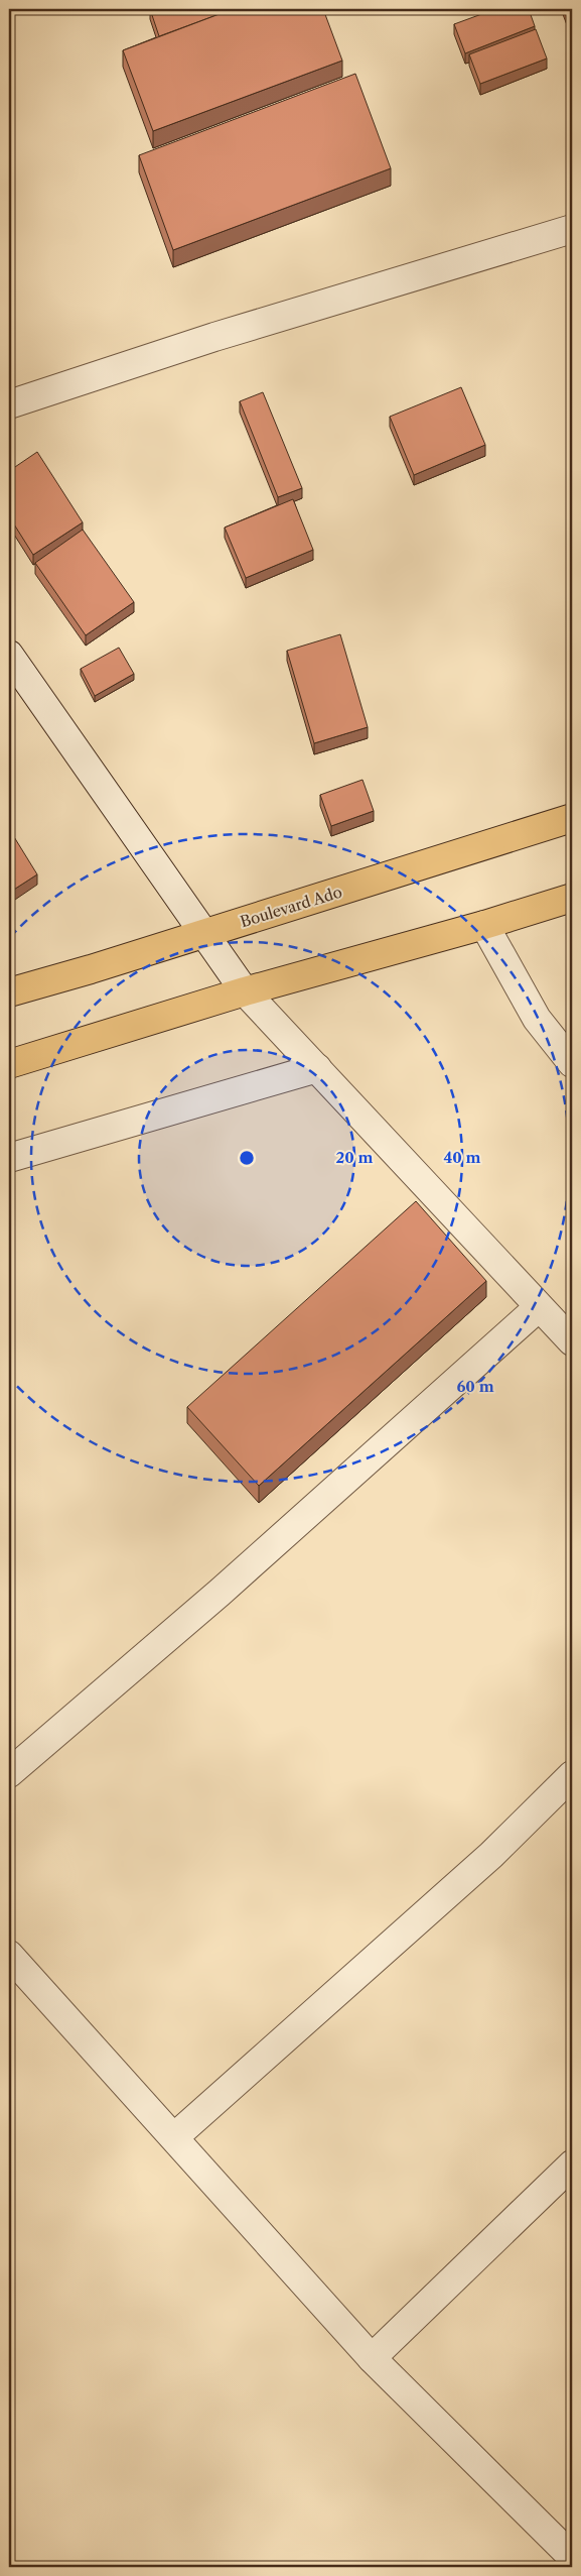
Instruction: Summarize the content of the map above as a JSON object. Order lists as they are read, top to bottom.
{
  "streets": {
    "main road": ["Boulevard Ado"]
  },
  "rings": ["20 m", "40 m", "60 m"]
}
